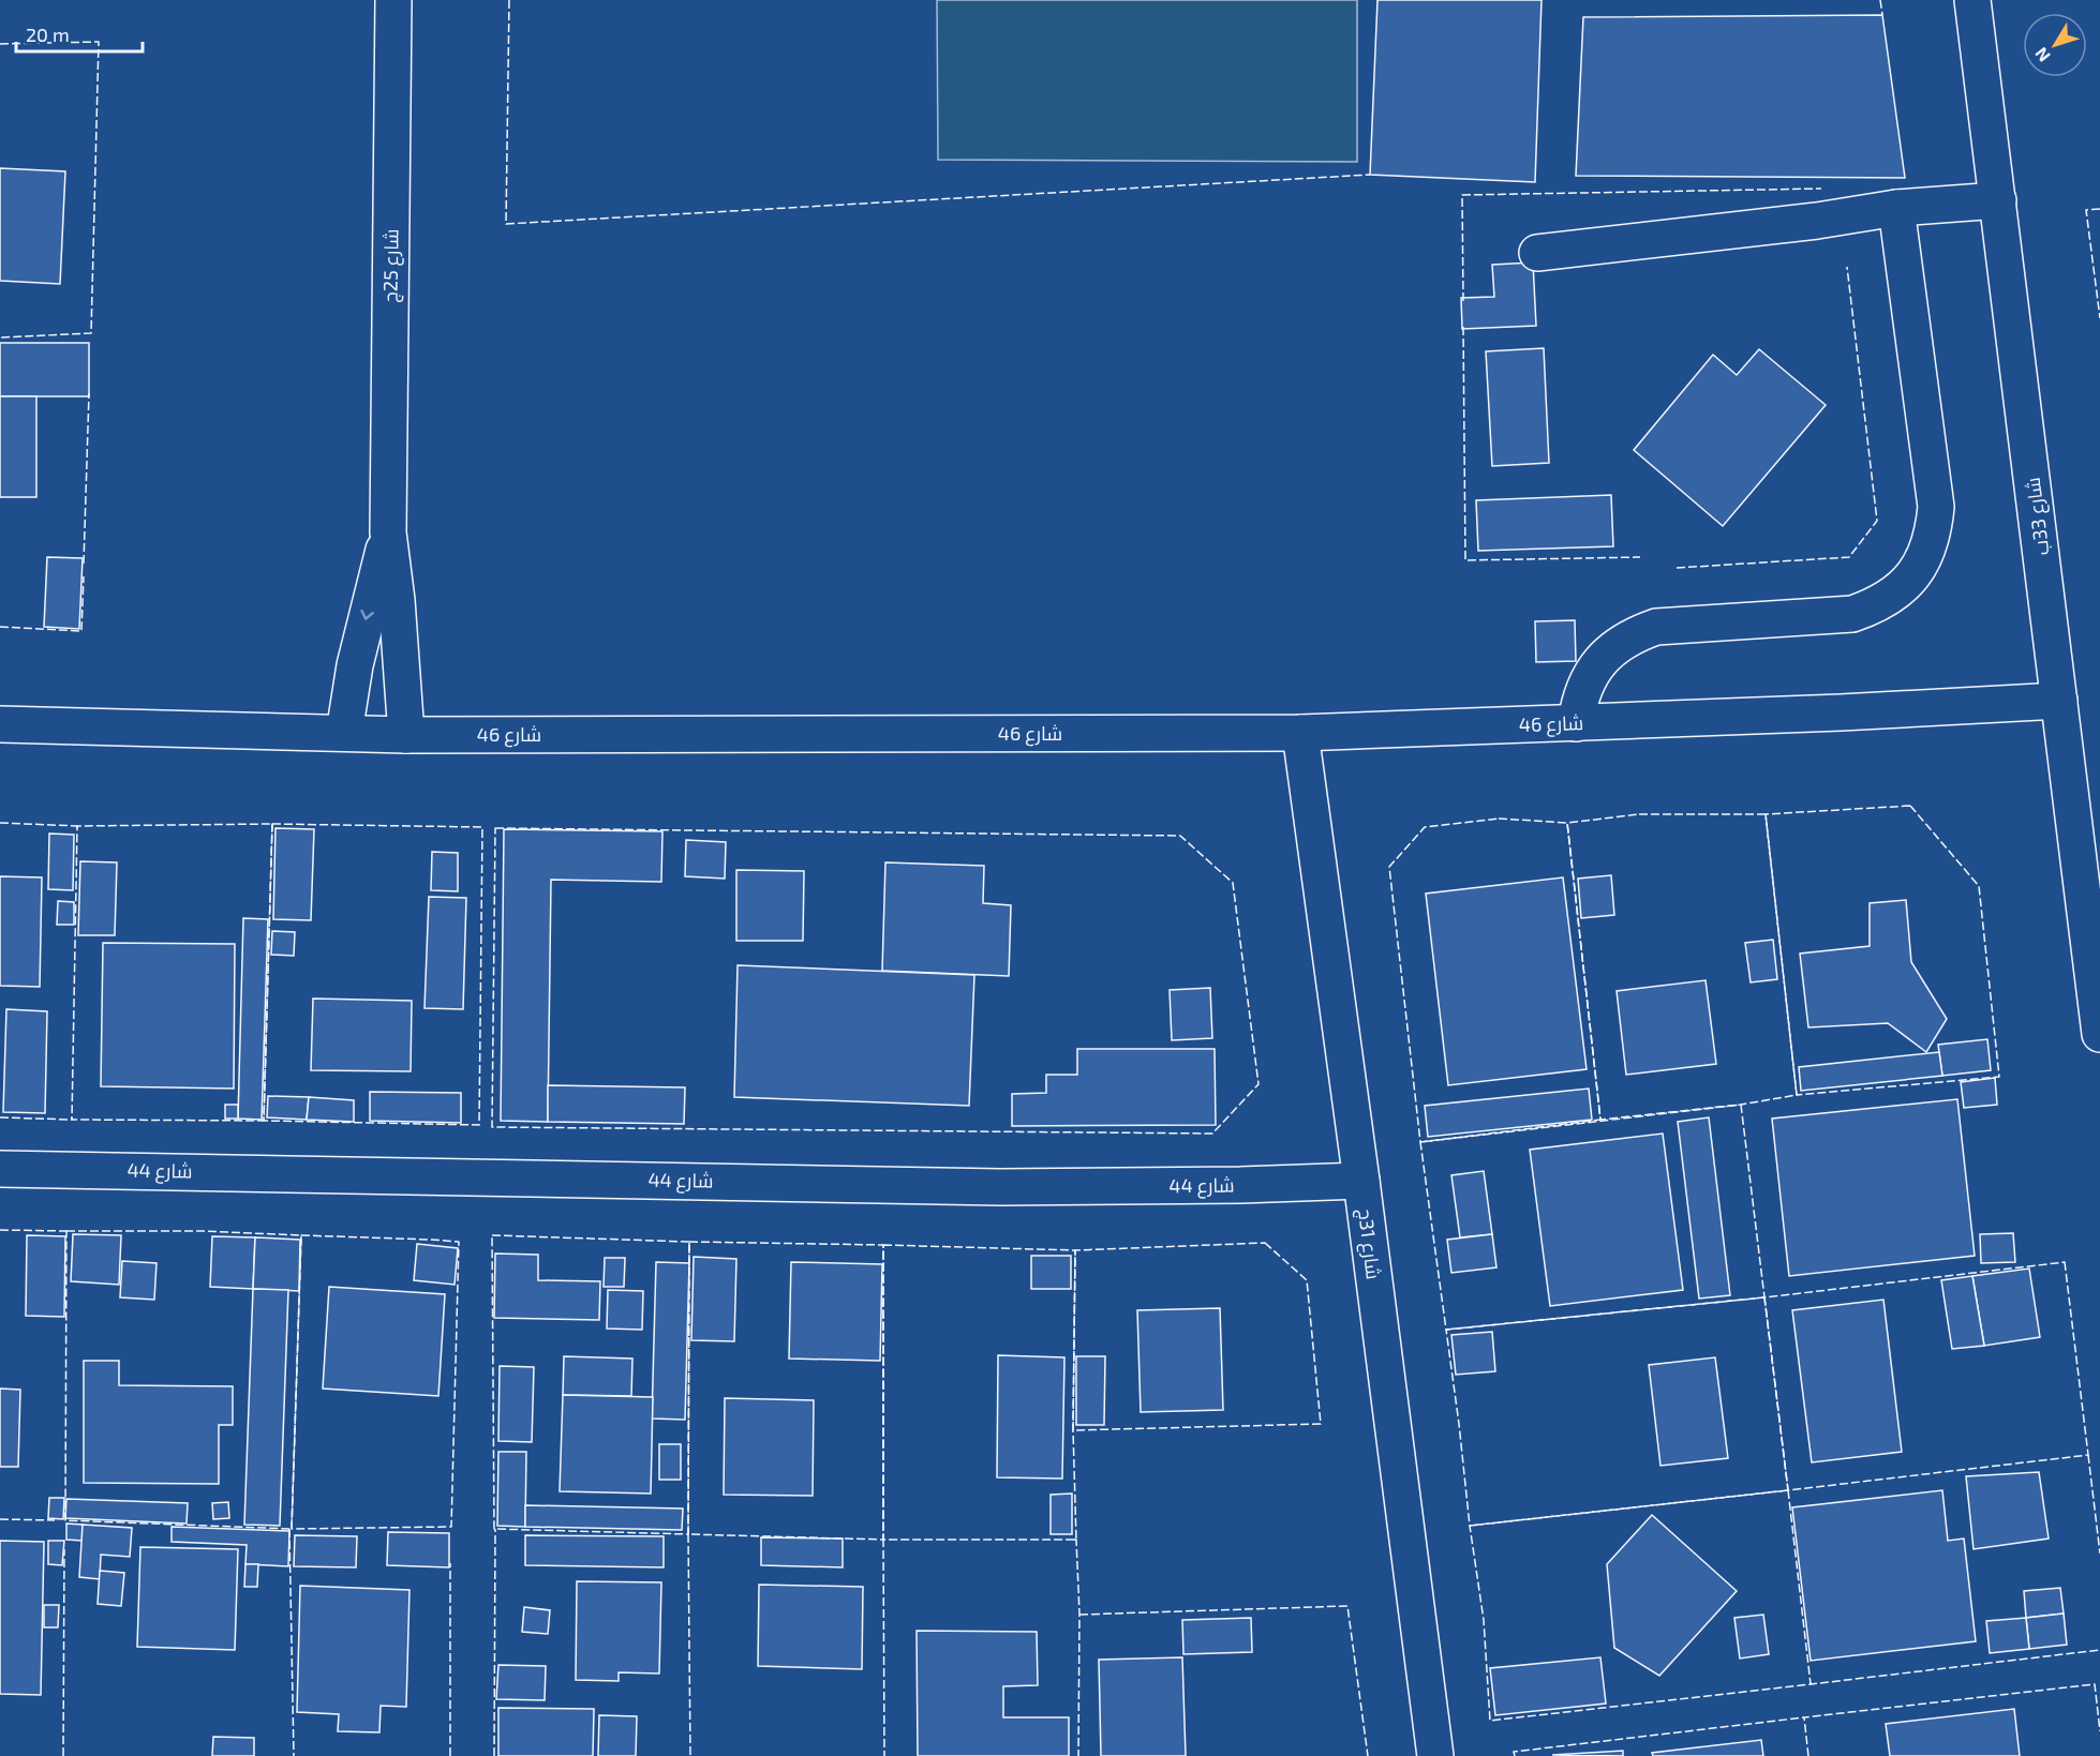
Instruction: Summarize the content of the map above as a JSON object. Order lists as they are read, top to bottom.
{
  "streets": {
    "street": [
      "شارع 25ج",
      "شارع 33ب",
      "شارع 46",
      "شارع 44",
      "شارع 31ج"
    ]
  },
  "crossings": [
    ["شارع 25ج", "شارع 46"],
    ["شارع 33ب", "شارع 46"],
    ["شارع 46", "شارع 31ج"],
    ["شارع 44", "شارع 31ج"]
  ],
  "scale_bar": "20 m",
  "north": "bottom left"
}
